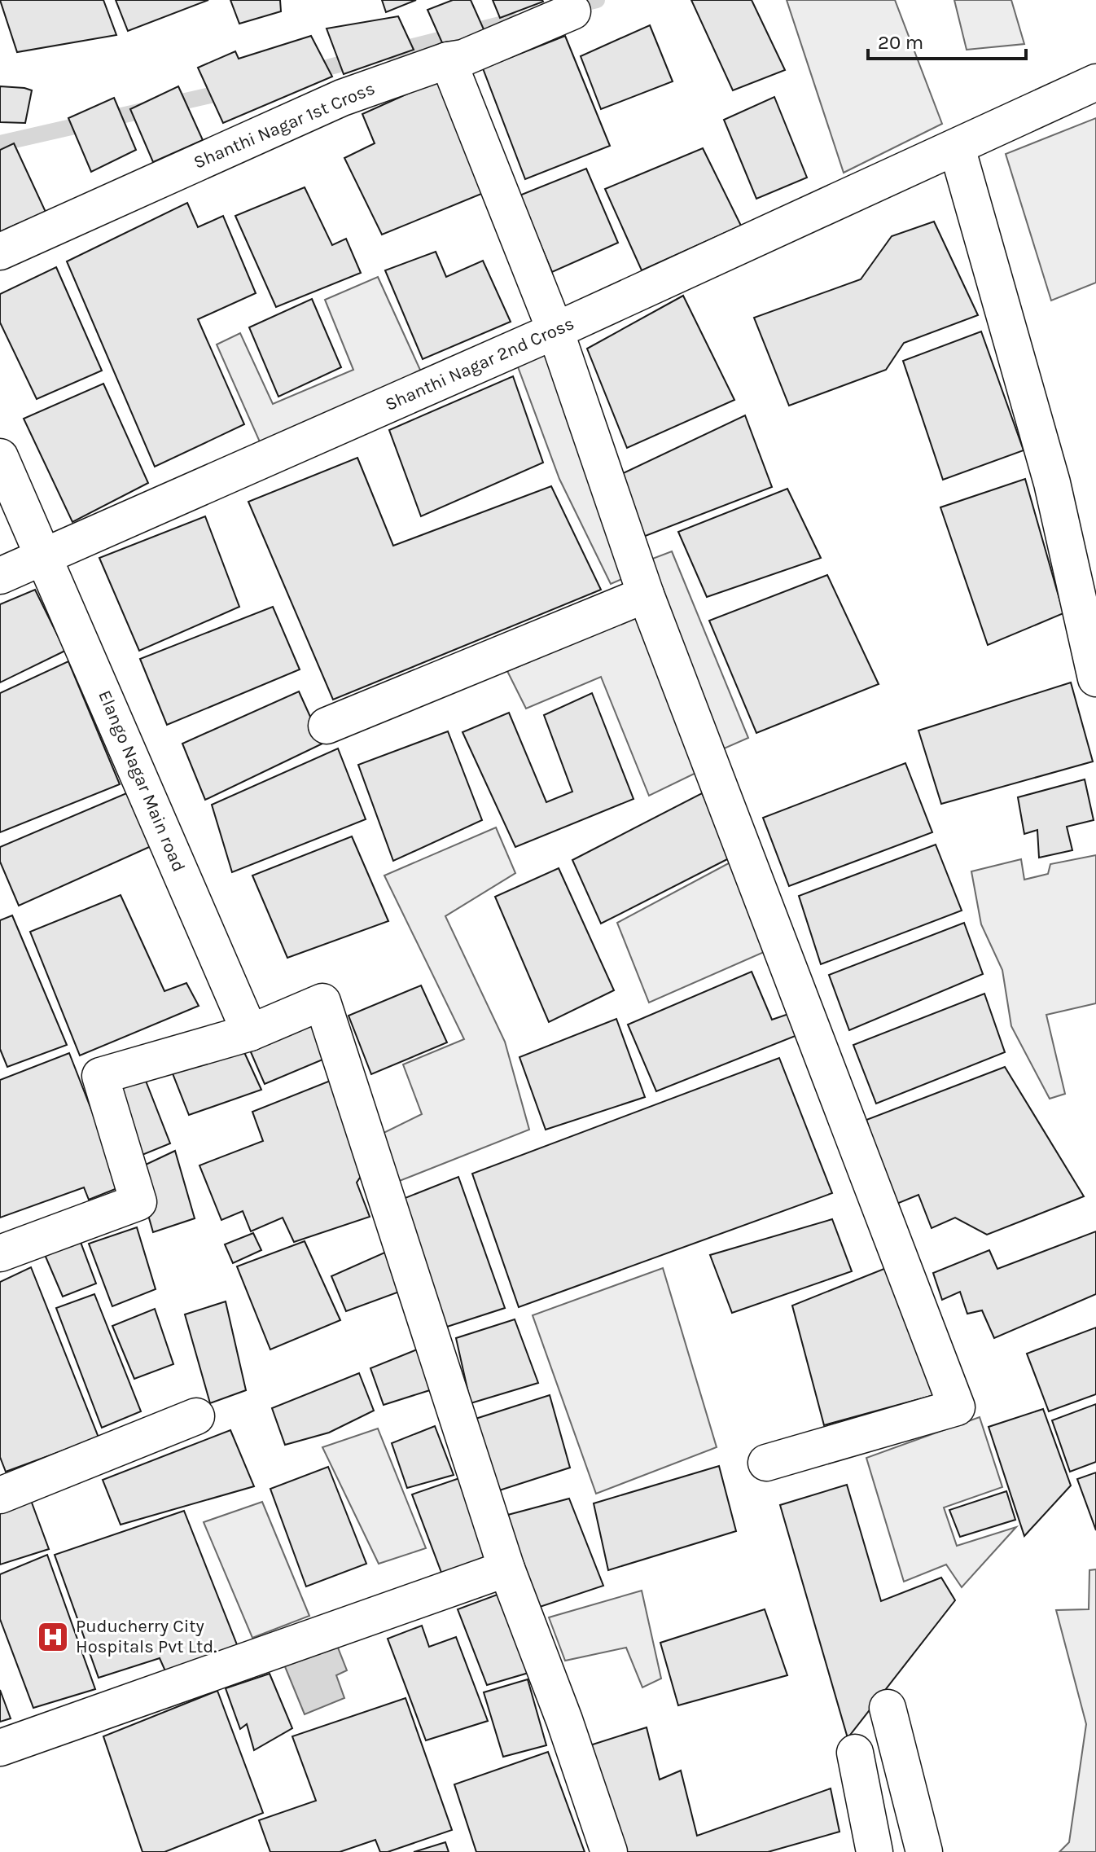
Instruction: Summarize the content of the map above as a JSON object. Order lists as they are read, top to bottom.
{
  "streets": {
    "street": ["Shanthi Nagar 1st Cross", "Shanthi Nagar 2nd Cross", "Elango Nagar Main road"]
  },
  "crossings": [
    ["Shanthi Nagar 2nd Cross", "Elango Nagar Main road"]
  ],
  "places": {
    "hospital": ["Puducherry City Hospitals Pvt Ltd."]
  },
  "scale_bar": "20 m"
}
